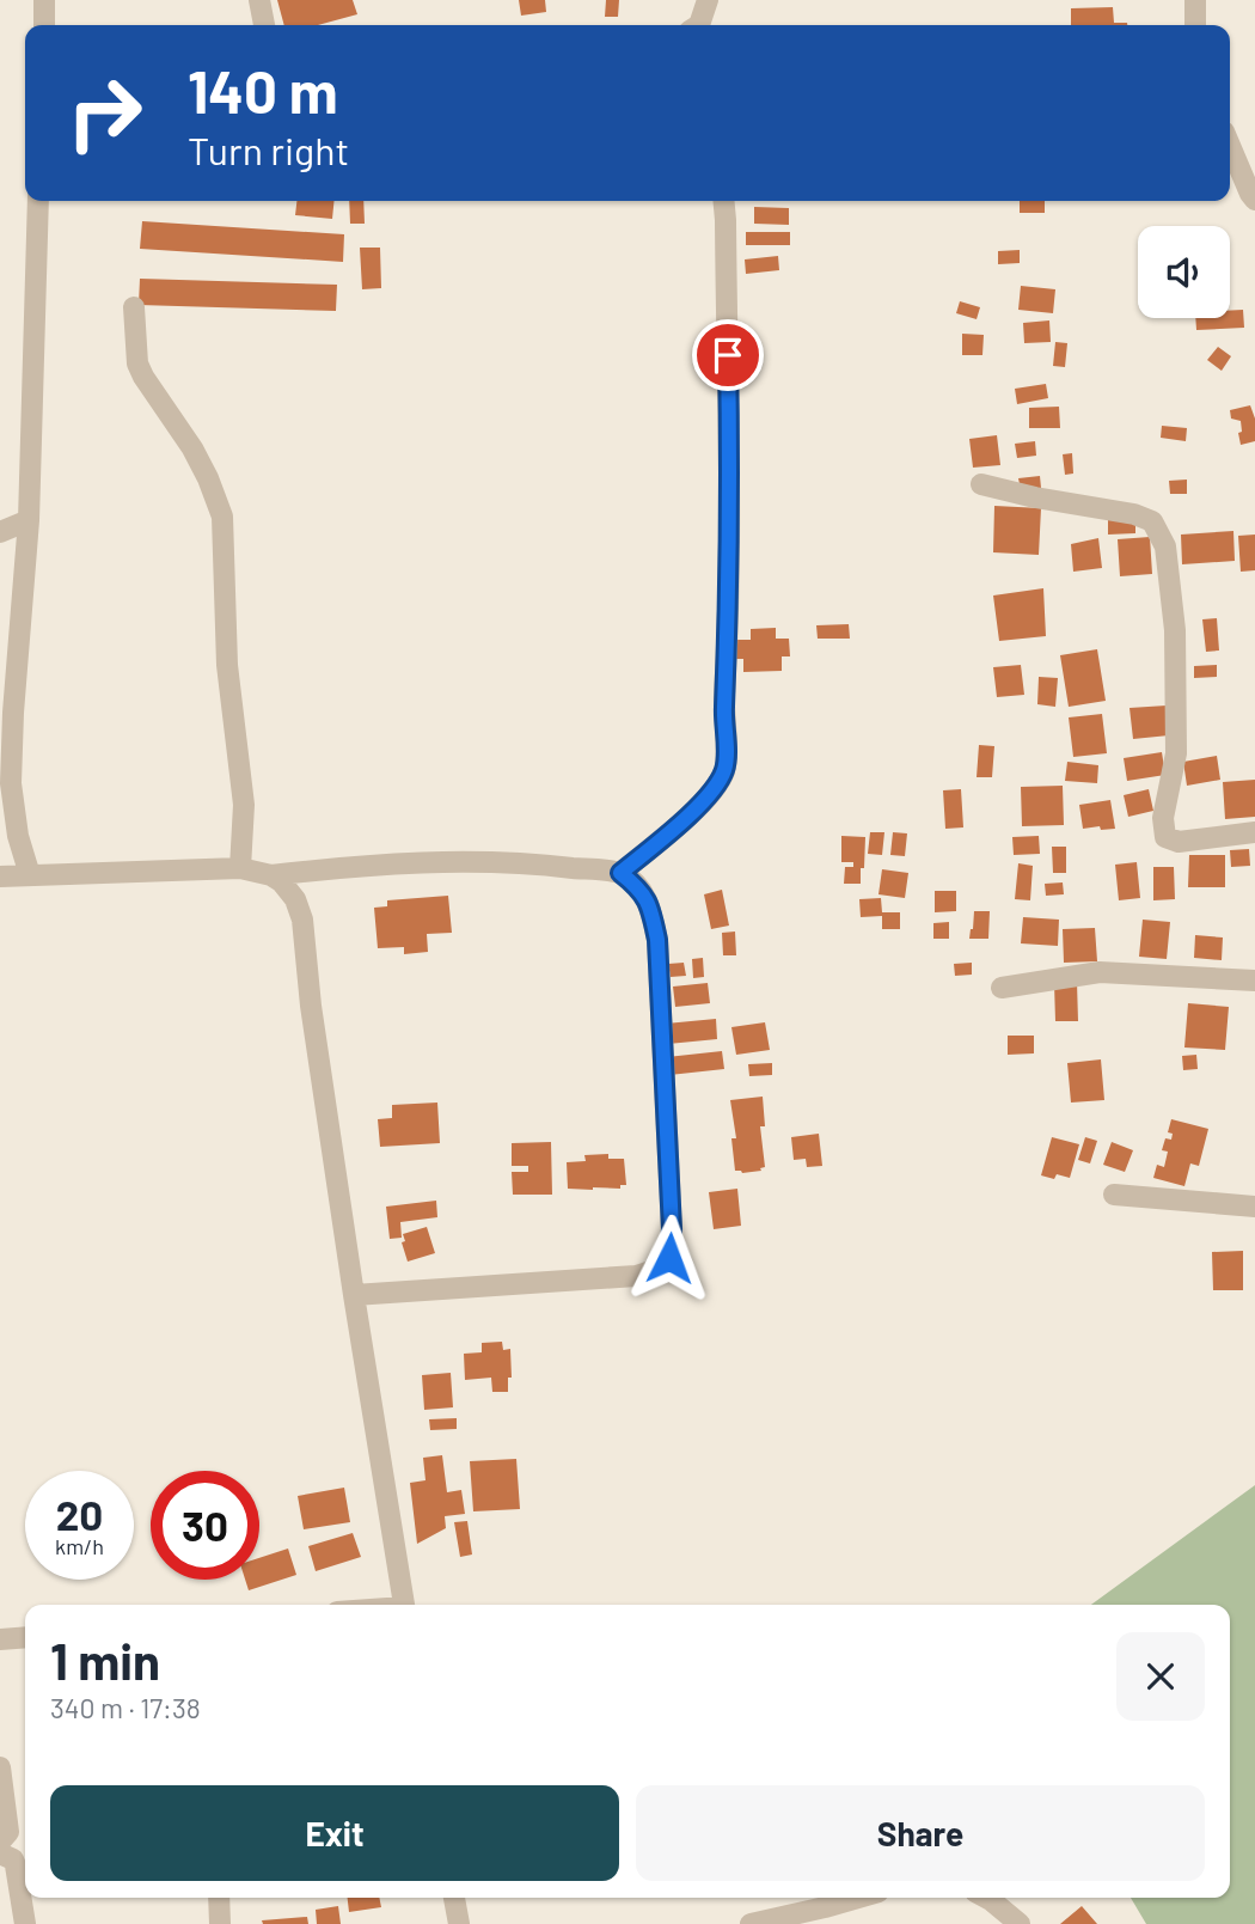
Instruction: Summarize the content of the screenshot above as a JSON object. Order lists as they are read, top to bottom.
{
  "page": {
    "turn": ["140 m", "Turn right"],
    "speed": "20 km/h",
    "limit": "30",
    "heading": ["1 min", "340 m · 17:38"],
    "buttons": ["Exit", "Share"]
  }
}
